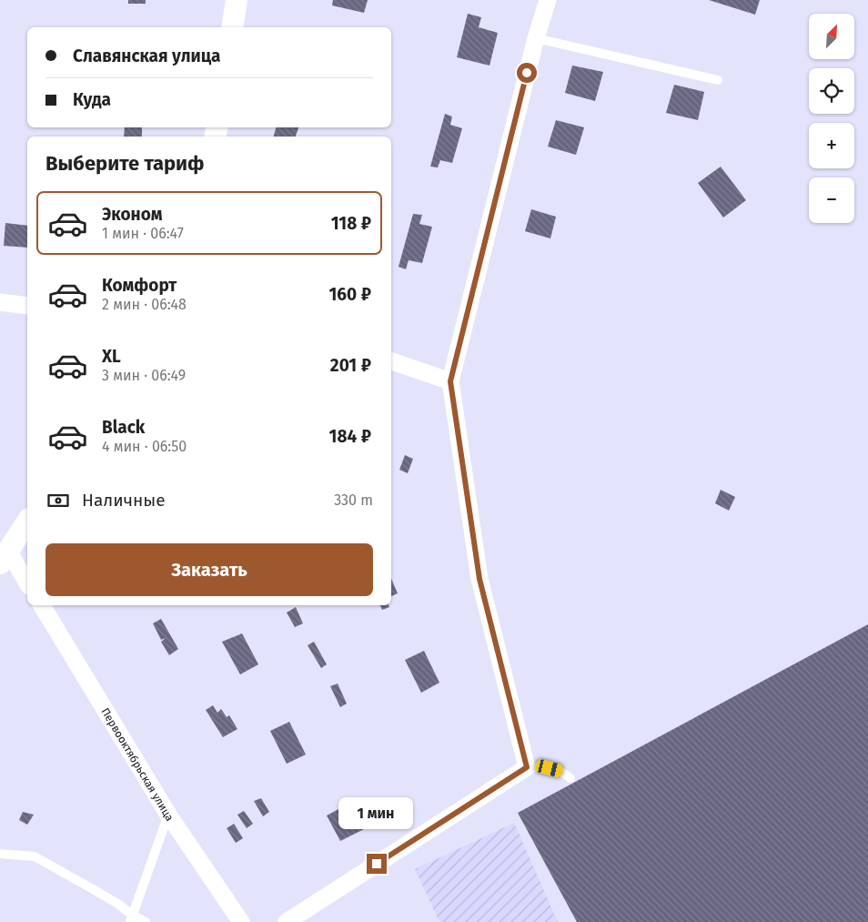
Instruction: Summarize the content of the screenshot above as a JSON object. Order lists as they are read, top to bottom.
{
  "streets": {
    "street": ["Первооктябрьская улица"]
  },
  "north": "top right",
  "page": {
    "map_buttons": ["+", "−"],
    "banner": ["Славянская улица", "Куда"],
    "heading": "Выберите тариф",
    "list": [
      {
        "name": "Эконом",
        "note": "1 мин · 06:47",
        "value": "118 ₽"
      },
      {
        "name": "Комфорт",
        "note": "2 мин · 06:48",
        "value": "160 ₽"
      },
      {
        "name": "XL",
        "note": "3 мин · 06:49",
        "value": "201 ₽"
      },
      {
        "name": "Black",
        "note": "4 мин · 06:50",
        "value": "184 ₽"
      }
    ],
    "pay": ["Наличные", "330 m"],
    "buttons": "Заказать",
    "bubble": "1 мин"
  }
}
